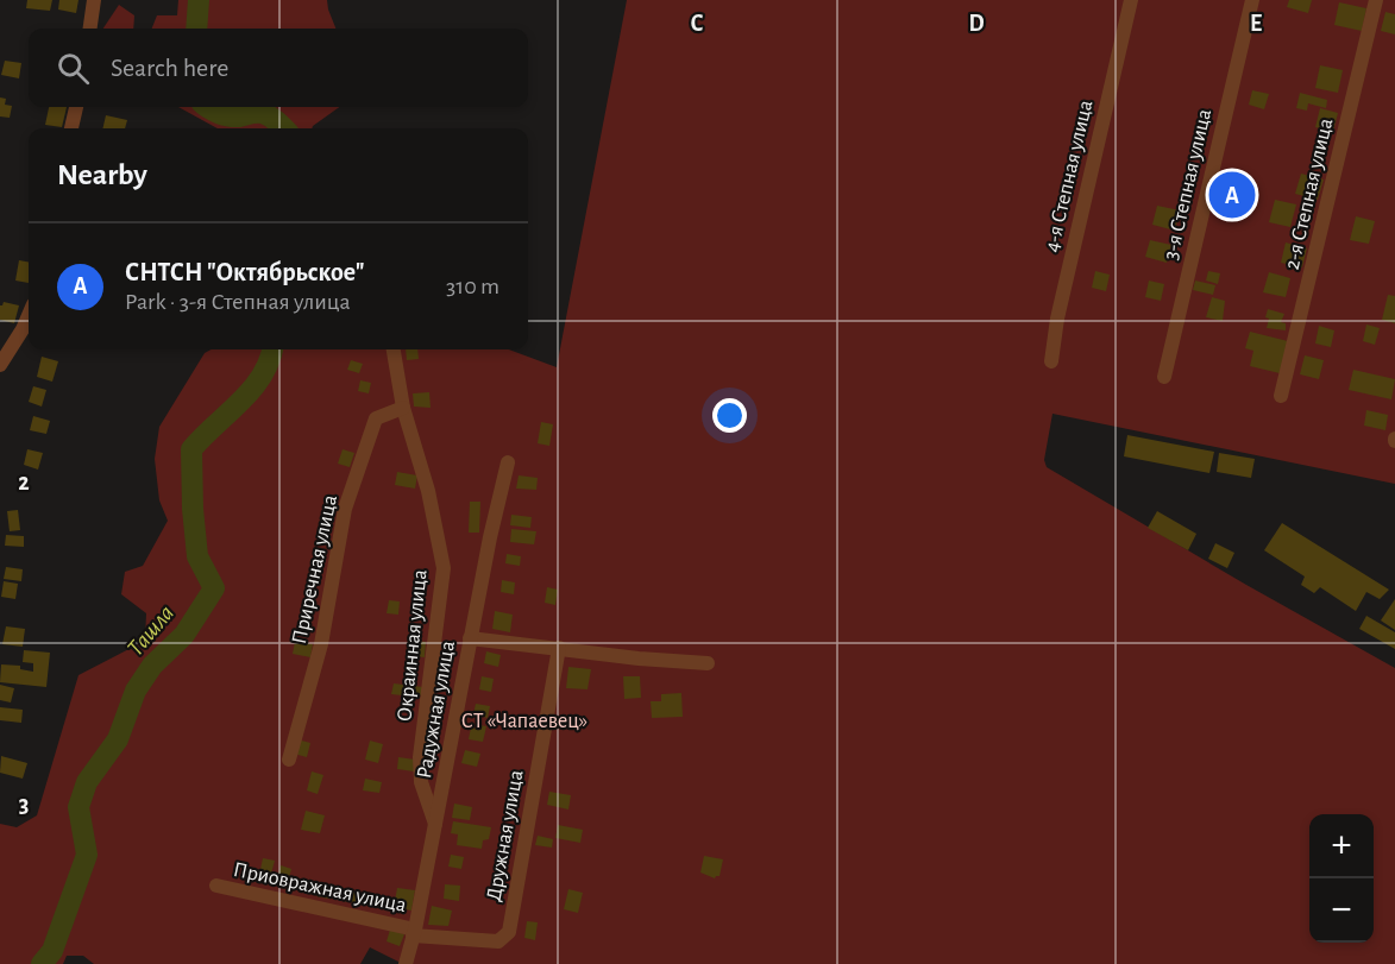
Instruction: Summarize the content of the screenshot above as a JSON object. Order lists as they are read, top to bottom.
{
  "streets": {
    "street": [
      "4-я Степная улица",
      "3-я Степная улица",
      "2-я Степная улица",
      "Приречная улица",
      "Окраинная улица",
      "Радужная улица",
      "Дружная улица",
      "Приовражная улица"
    ]
  },
  "crossings": [
    ["Приречная улица", "Окраинная улица"],
    ["Окраинная улица", "Радужная улица"],
    ["Радужная улица", "Дружная улица"],
    ["Радужная улица", "Приовражная улица"],
    ["Дружная улица", "Приовражная улица"]
  ],
  "water": ["Ташла"],
  "parks": ["СТ «Чапаевец»"],
  "page": {
    "search": "Search here",
    "heading": "Nearby",
    "pins": "A",
    "list": [
      {
        "mark": "A",
        "name": "СНТСН \"Октябрьское\"",
        "note": "Park · 3-я Степная улица",
        "value": "310 m"
      }
    ],
    "map_buttons": ["+", "−"]
  },
  "grid": {
    "columns": ["C", "D", "E"],
    "rows": ["2", "3"]
  }
}
